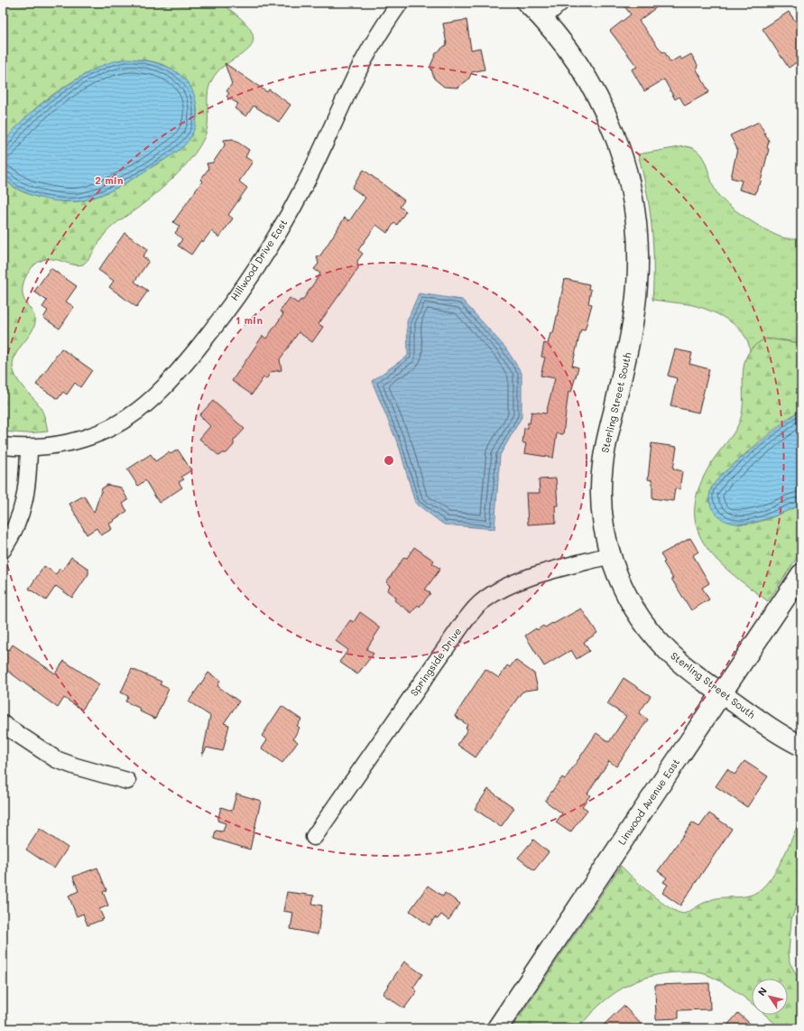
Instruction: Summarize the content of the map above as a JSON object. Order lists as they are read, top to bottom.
{
  "streets": {
    "street": [
      "Hillwood Drive East",
      "Sterling Street South",
      "Springside Drive",
      "Linwood Avenue East"
    ]
  },
  "crossings": [
    ["Sterling Street South", "Springside Drive"],
    ["Sterling Street South", "Linwood Avenue East"]
  ],
  "north": "top left",
  "rings": ["2 min", "1 min"]
}
